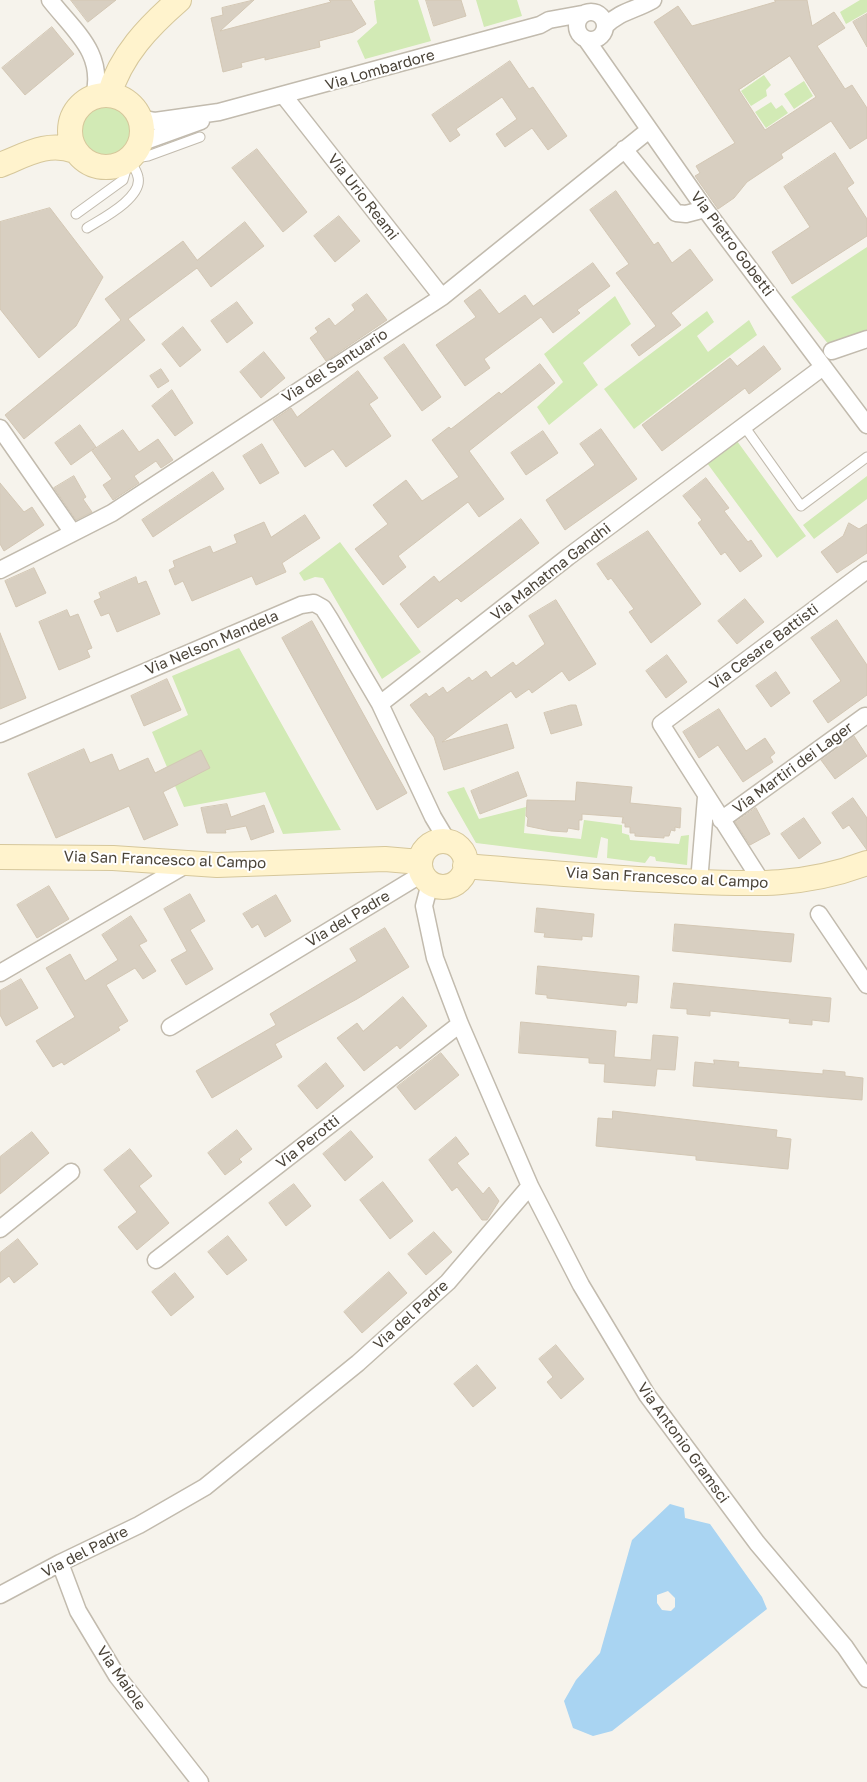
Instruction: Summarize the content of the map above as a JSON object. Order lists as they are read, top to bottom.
{
  "streets": {
    "street": [
      "Via Lombardore",
      "Via Urio Reami",
      "Via Pietro Gobetti",
      "Via del Santuario",
      "Via Mahatma Gandhi",
      "Via Nelson Mandela",
      "Via Cesare Battisti",
      "Via Martiri dei Lager",
      "Via San Francesco al Campo",
      "Via del Padre",
      "Via Perotti",
      "Via Antonio Gramsci",
      "Via Maiole"
    ]
  },
  "crossings": [
    ["Via Lombardore", "Via Urio Reami"],
    ["Via Lombardore", "Via Pietro Gobetti"],
    ["Via Urio Reami", "Via del Santuario"],
    ["Via Pietro Gobetti", "Via del Santuario"],
    ["Via Pietro Gobetti", "Via Mahatma Gandhi"],
    ["Via Mahatma Gandhi", "Via Nelson Mandela"],
    ["Via Cesare Battisti", "Via Martiri dei Lager"],
    ["Via Martiri dei Lager", "Via San Francesco al Campo"],
    ["Via San Francesco al Campo", "Via del Padre"],
    ["Via del Padre", "Via Antonio Gramsci"],
    ["Via del Padre", "Via Maiole"]
  ]
}
